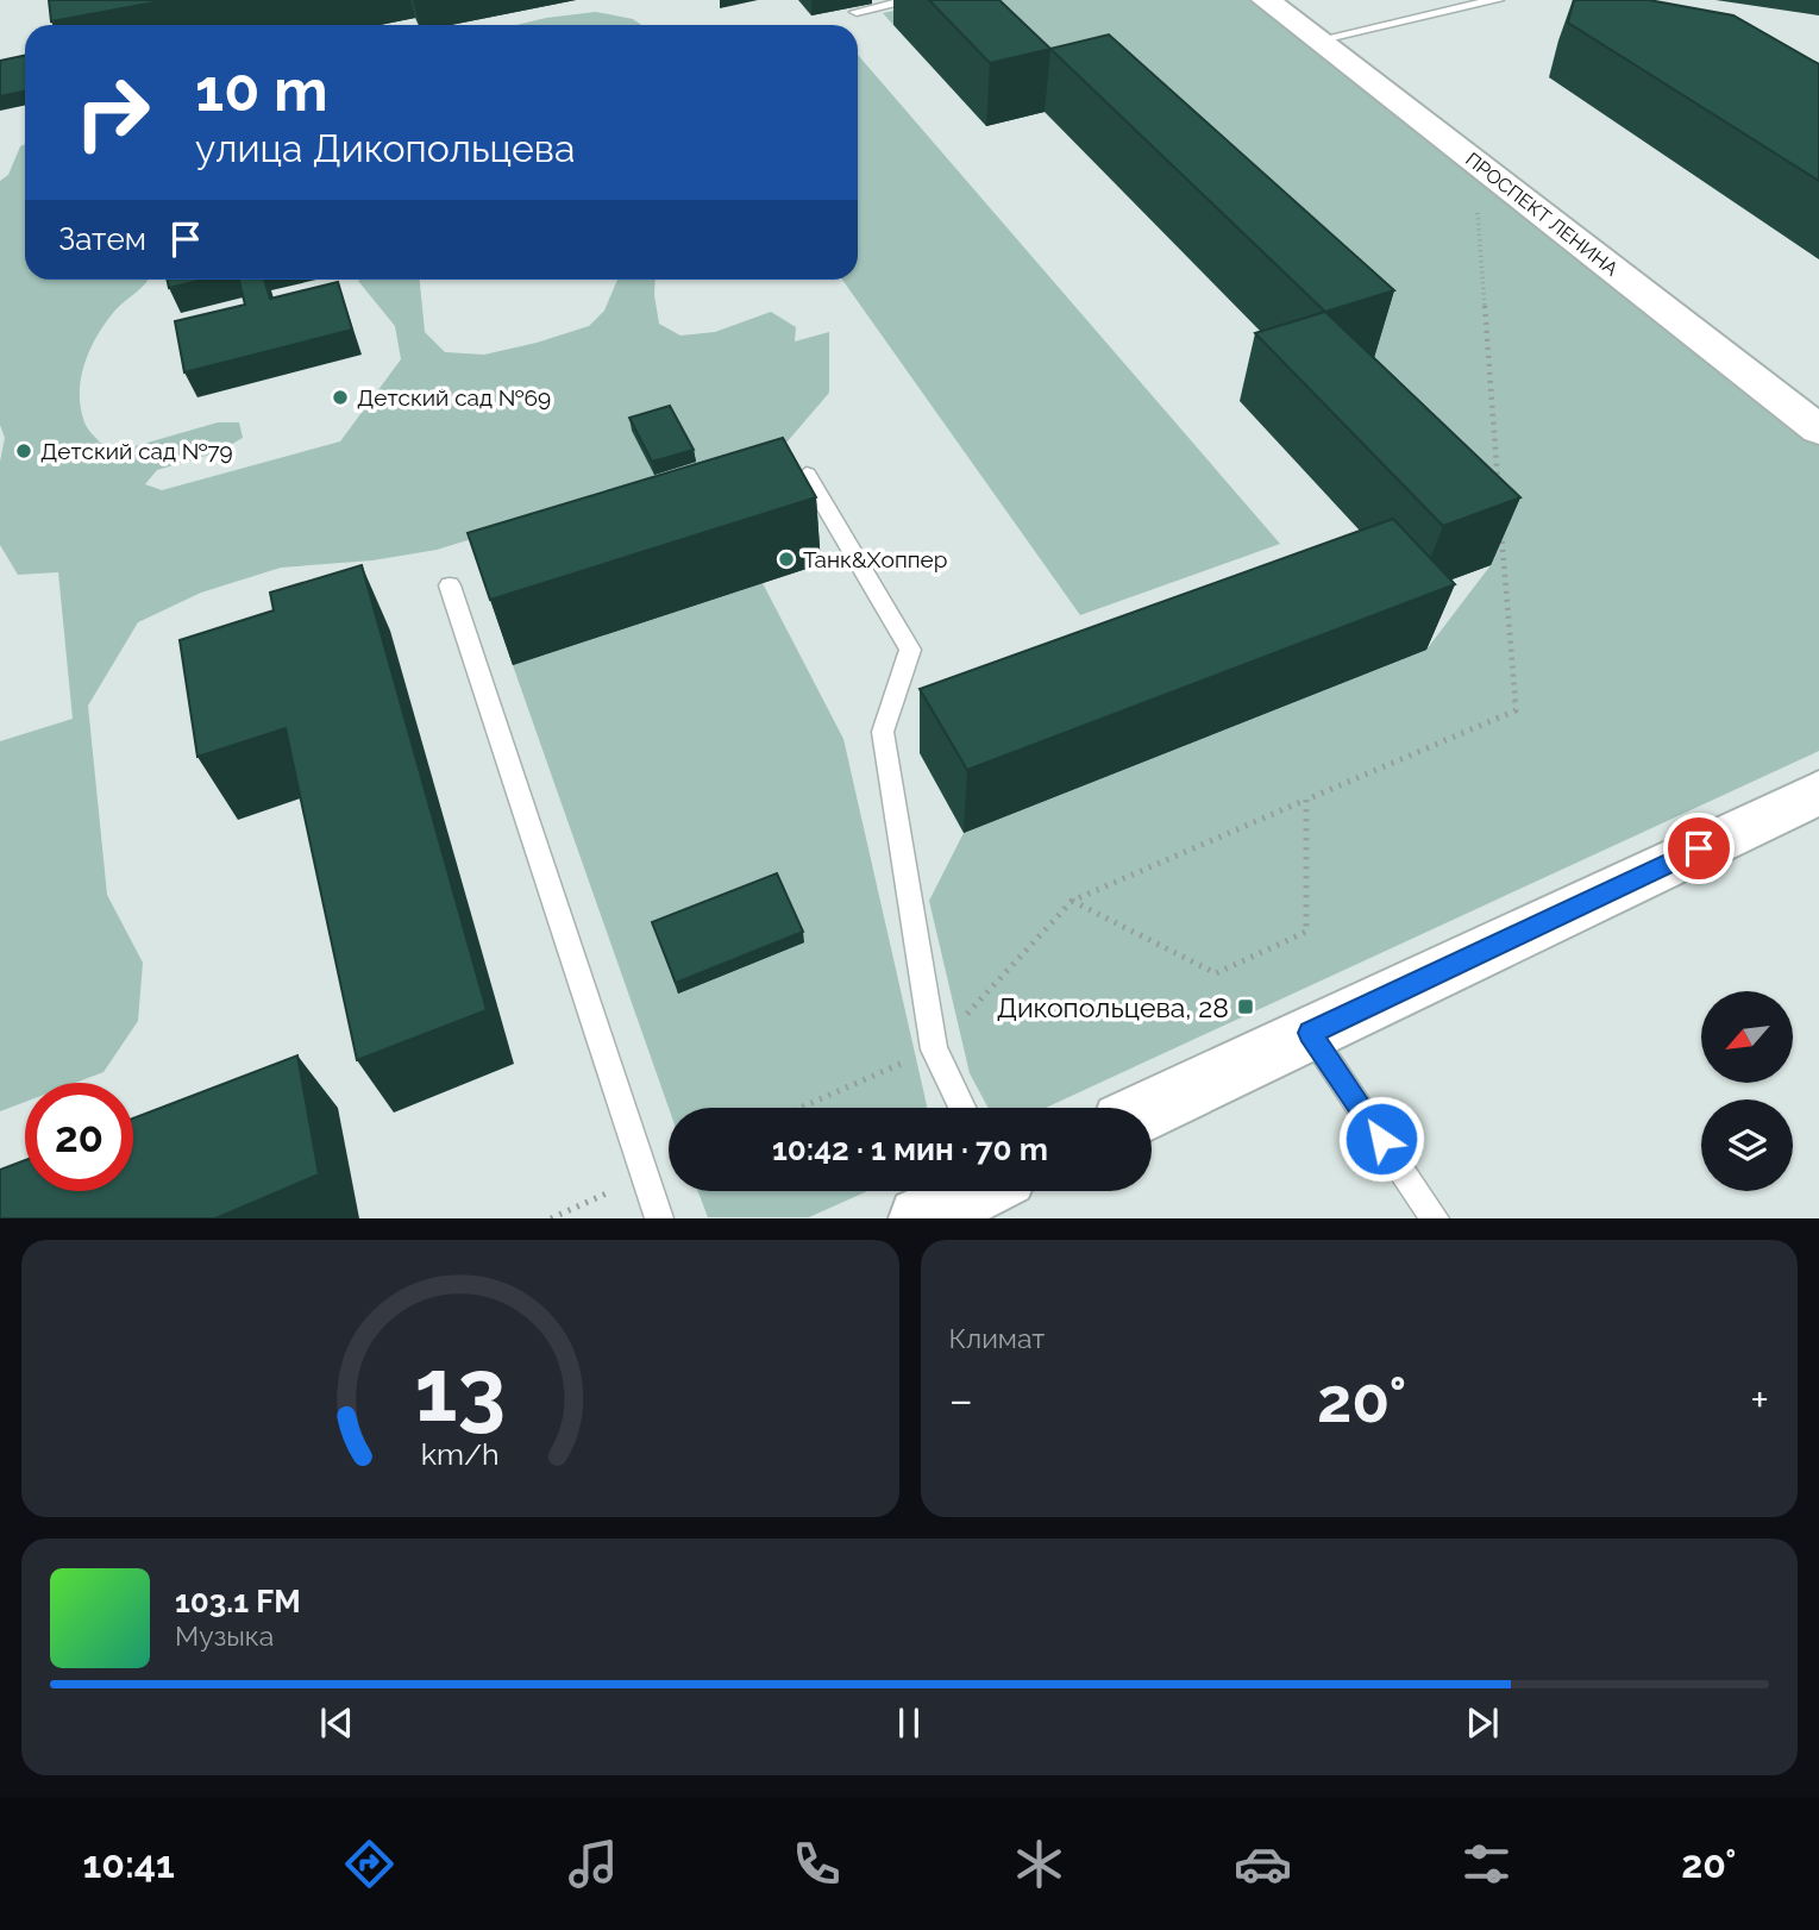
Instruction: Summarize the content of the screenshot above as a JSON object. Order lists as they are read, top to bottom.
{
  "streets": {
    "street": ["ПРОСПЕКТ ЛЕНИНА"]
  },
  "places": {
    "other": ["Детский сад №69", "Детский сад №79", "Танк&Хоппер"],
    "transit": ["Дикопольцева, 28"]
  },
  "north": "bottom left",
  "page": {
    "turn": ["10 m", "улица Дикопольцева"],
    "then": "Затем",
    "limit": "20",
    "trip": "10:42 · 1 мин · 70 m",
    "tile": "Климат",
    "heat": ["−", "20°", "+"],
    "song": ["103.1 FM", "Музыка"],
    "tabs": ["10:41", "20°"],
    "gauge": ["13", "km/h"]
  }
}
